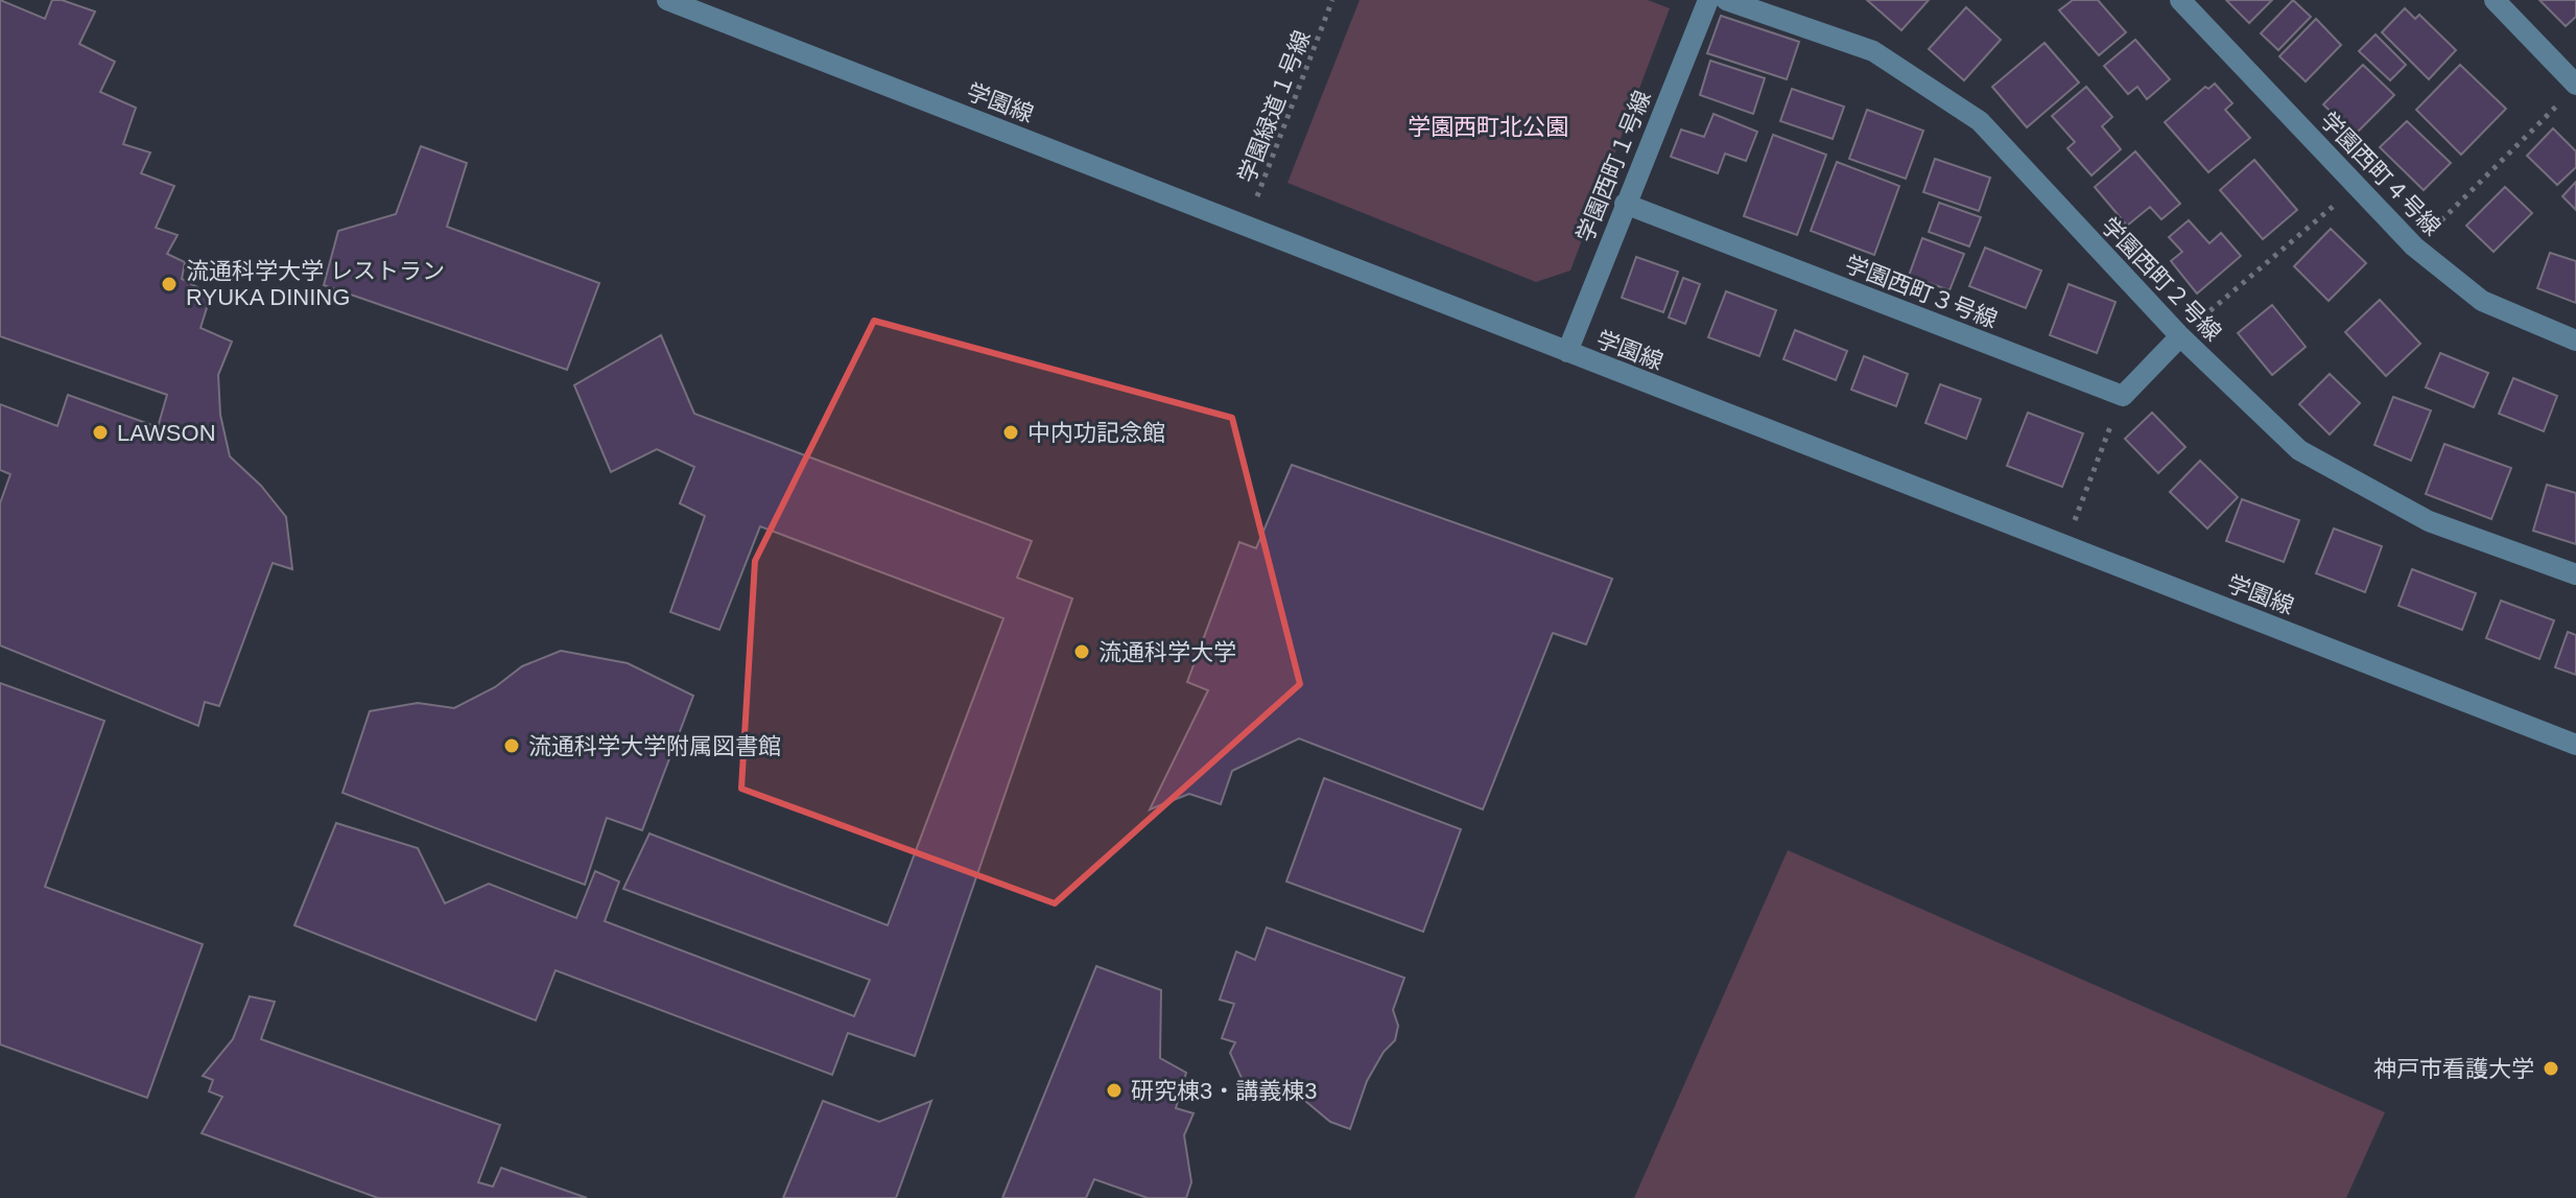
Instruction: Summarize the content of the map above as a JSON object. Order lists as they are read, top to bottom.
{
  "streets": {
    "street": [
      "学園線",
      "学園西町１号線",
      "学園西町４号線",
      "学園西町２号線",
      "学園西町３号線"
    ],
    "path": ["学園緑道１号線"]
  },
  "crossings": [
    ["学園線", "学園緑道１号線"],
    ["学園線", "学園西町１号線"],
    ["学園西町１号線", "学園西町３号線"]
  ],
  "parks": ["学園西町北公園"],
  "places": [
    "流通科学大学 レストラン RYUKA DINING",
    "LAWSON",
    "中内功記念館",
    "流通科学大学",
    "流通科学大学附属図書館",
    "神戸市看護大学",
    "研究棟3・講義棟3"
  ]
}
